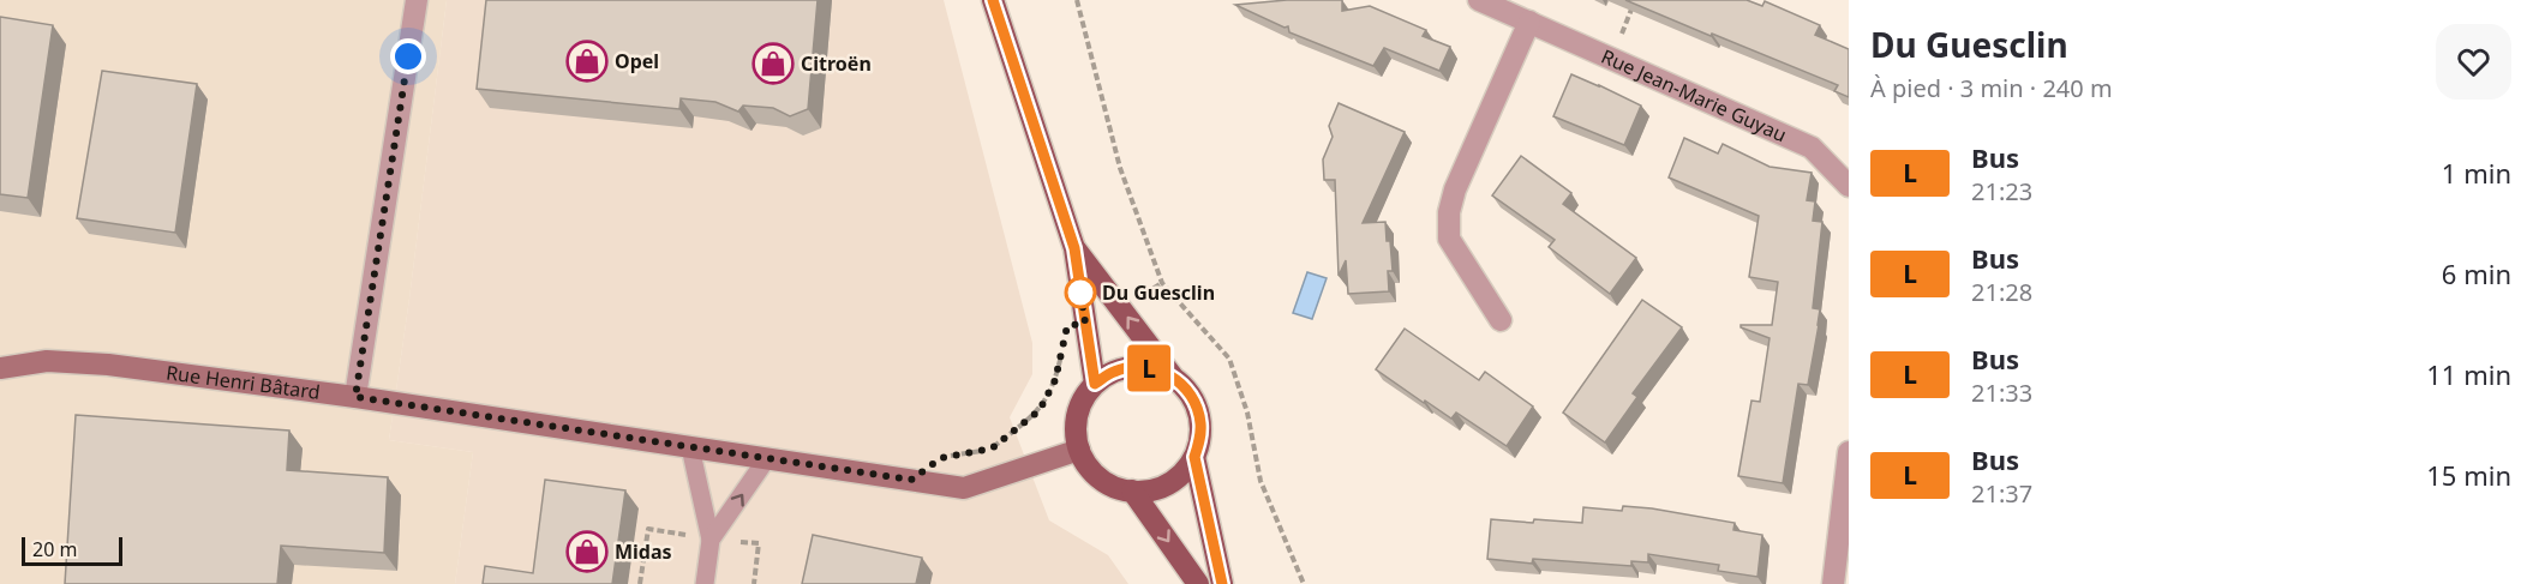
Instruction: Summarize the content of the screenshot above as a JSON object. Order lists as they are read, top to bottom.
{
  "streets": {
    "street": ["Rue Jean-Marie Guyau", "Rue Henri Bâtard"]
  },
  "places": {
    "shop": ["Opel", "Citroën", "Midas"],
    "other": ["Du Guesclin"]
  },
  "lines": ["bus line L"],
  "scale_bar": "20 m",
  "page": {
    "on_map": "L",
    "heading": ["Du Guesclin", "À pied · 3 min · 240 m"],
    "list": [
      {
        "mark": "L",
        "name": "Bus",
        "note": "21:23",
        "value": "1 min"
      },
      {
        "mark": "L",
        "name": "Bus",
        "note": "21:28",
        "value": "6 min"
      },
      {
        "mark": "L",
        "name": "Bus",
        "note": "21:33",
        "value": "11 min"
      },
      {
        "mark": "L",
        "name": "Bus",
        "note": "21:37",
        "value": "15 min"
      }
    ],
    "scale": "20 m"
  }
}
